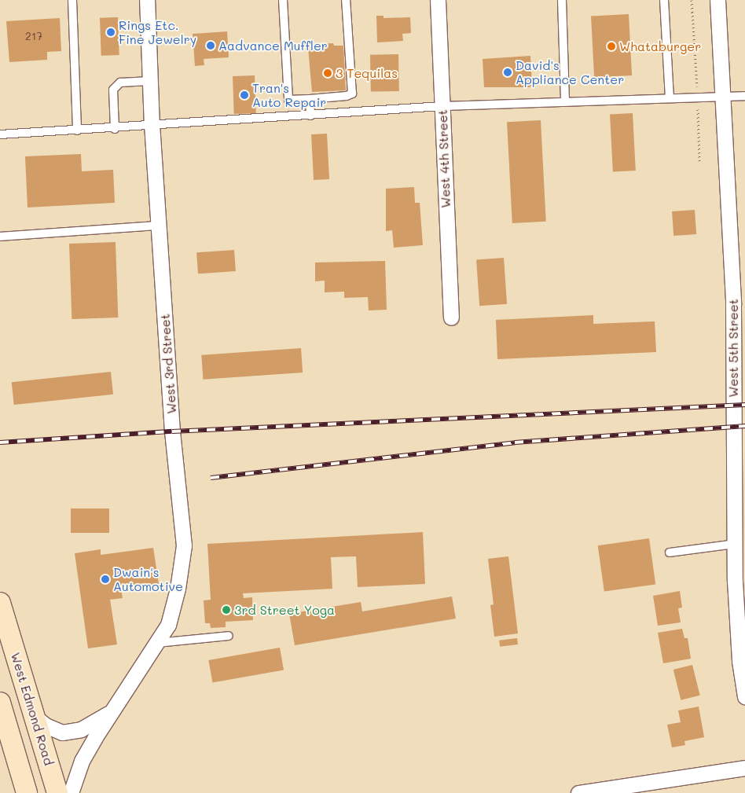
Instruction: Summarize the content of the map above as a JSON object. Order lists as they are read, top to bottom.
{
  "streets": {
    "main road": ["West Edmond Road"],
    "street": ["West 4th Street", "West 5th Street", "West 3rd Street"]
  },
  "crossings": [
    ["West 3rd Street", "West Edmond Road"]
  ],
  "places": [
    "Rings Etc. Fine Jewelry",
    "Aadvance Muffler",
    "Whataburger",
    "David's Appliance Center",
    "3 Tequilas",
    "Tran's Auto Repair",
    "Dwain's Automotive",
    "3rd Street Yoga"
  ],
  "house_numbers": ["217"]
}
